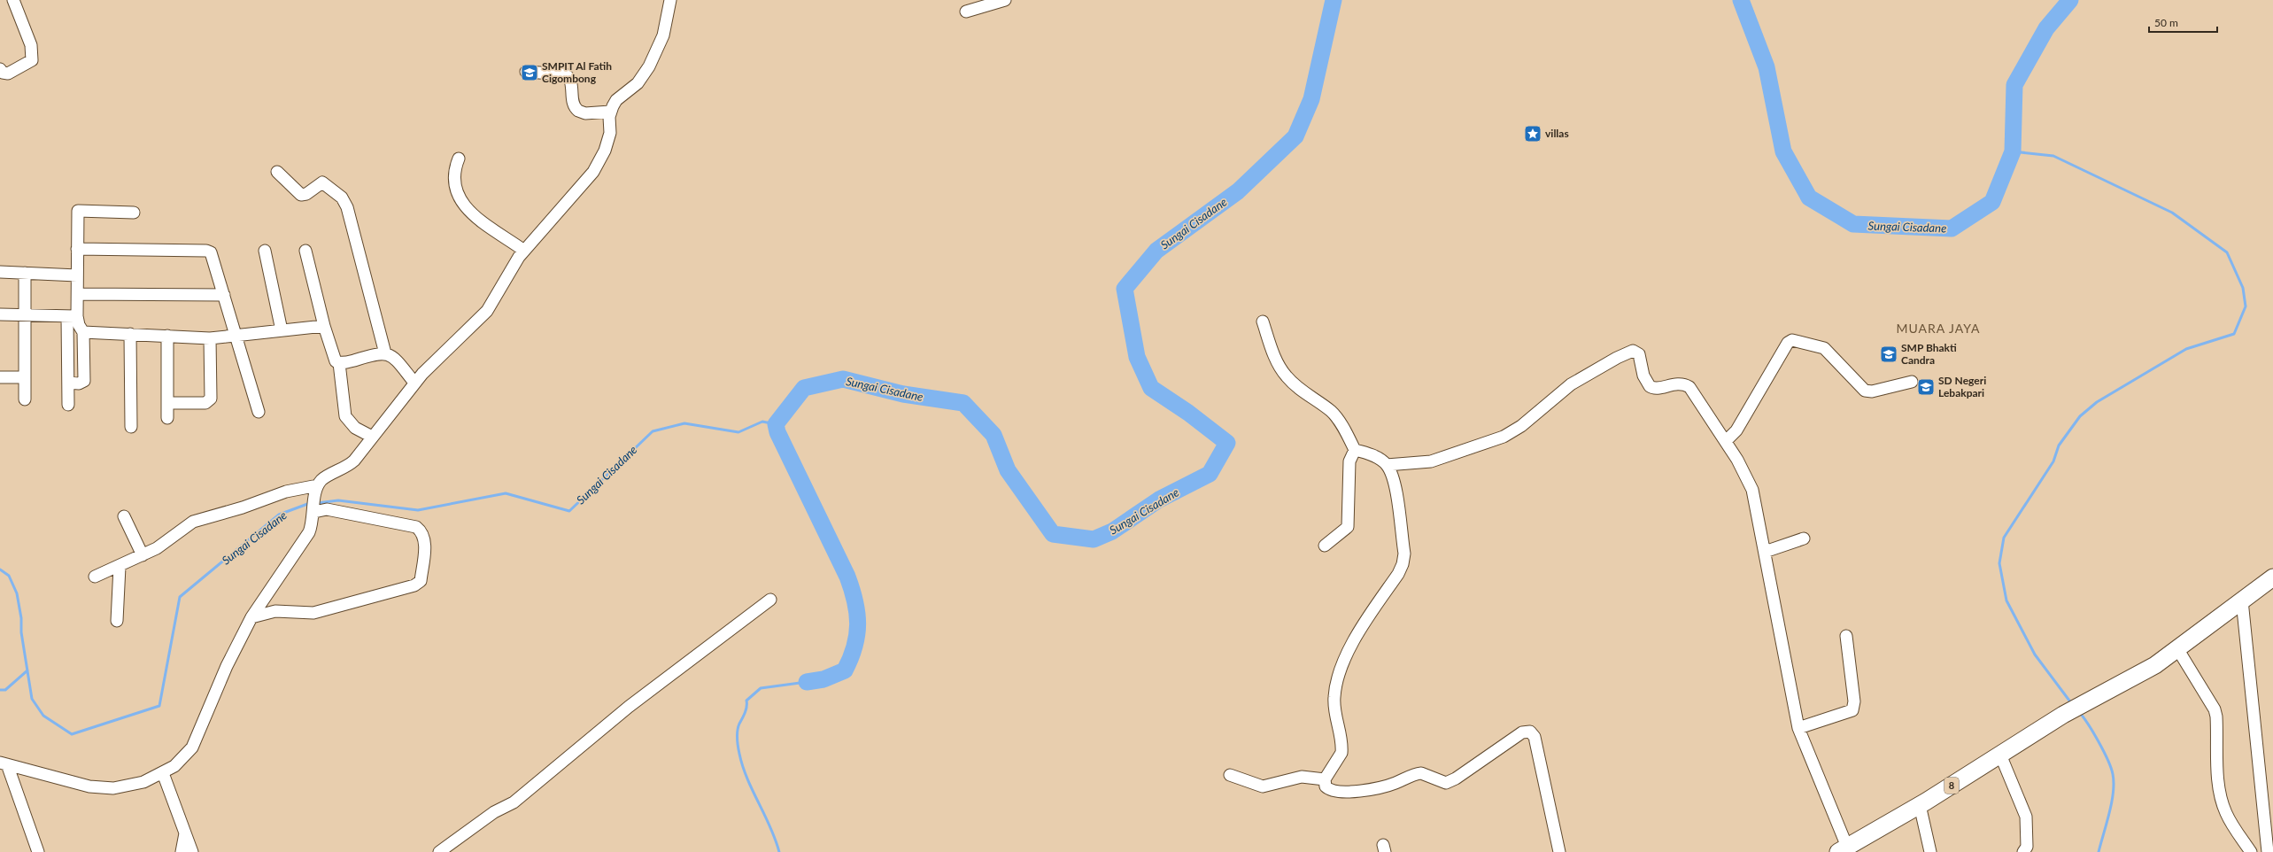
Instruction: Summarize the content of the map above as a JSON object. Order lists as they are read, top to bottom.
{
  "streets": {
    "highway": ["8"]
  },
  "districts": ["MUARA JAYA"],
  "water": ["Sungai Cisadane"],
  "places": {
    "school or university": ["SMPIT Al Fatih Cigombong", "SMP Bhakti Candra", "SD Negeri Lebakpari"],
    "place": ["villas"]
  },
  "scale_bar": "50 m"
}
